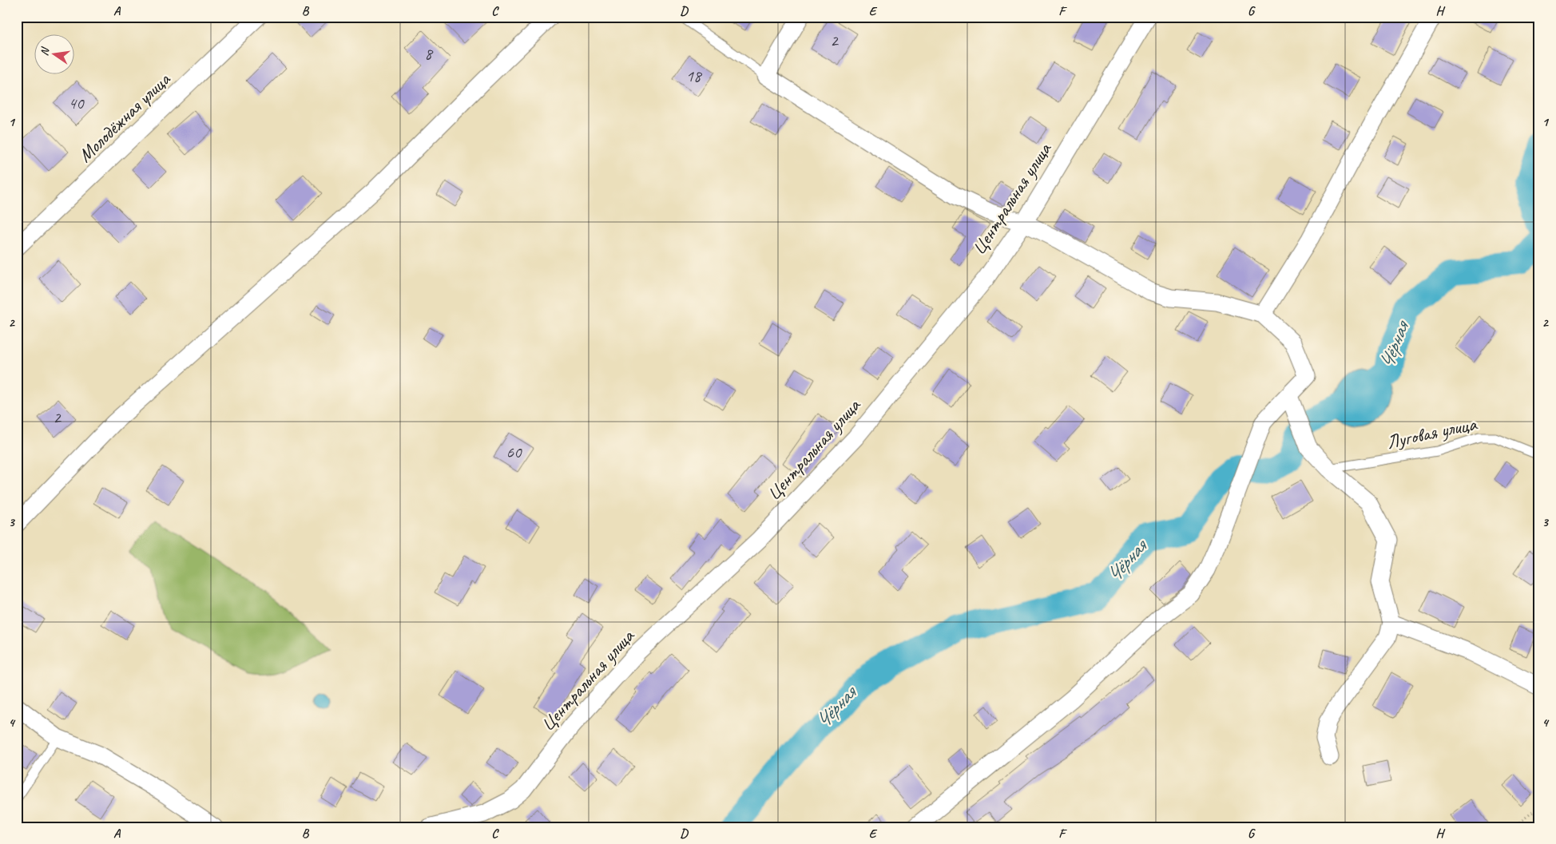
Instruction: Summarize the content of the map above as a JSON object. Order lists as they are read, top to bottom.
{
  "streets": {
    "street": ["Молодёжная улица", "Центральная улица"],
    "lane": ["Луговая улица"]
  },
  "water": ["Чёрная"],
  "house_numbers": [
    "2",
    "8",
    "18",
    "40",
    "2",
    "60"
  ],
  "north": "left",
  "grid": {
    "columns": [
      "A",
      "B",
      "C",
      "D",
      "E",
      "F",
      "G",
      "H"
    ],
    "rows": [
      "1",
      "2",
      "3",
      "4"
    ]
  }
}
